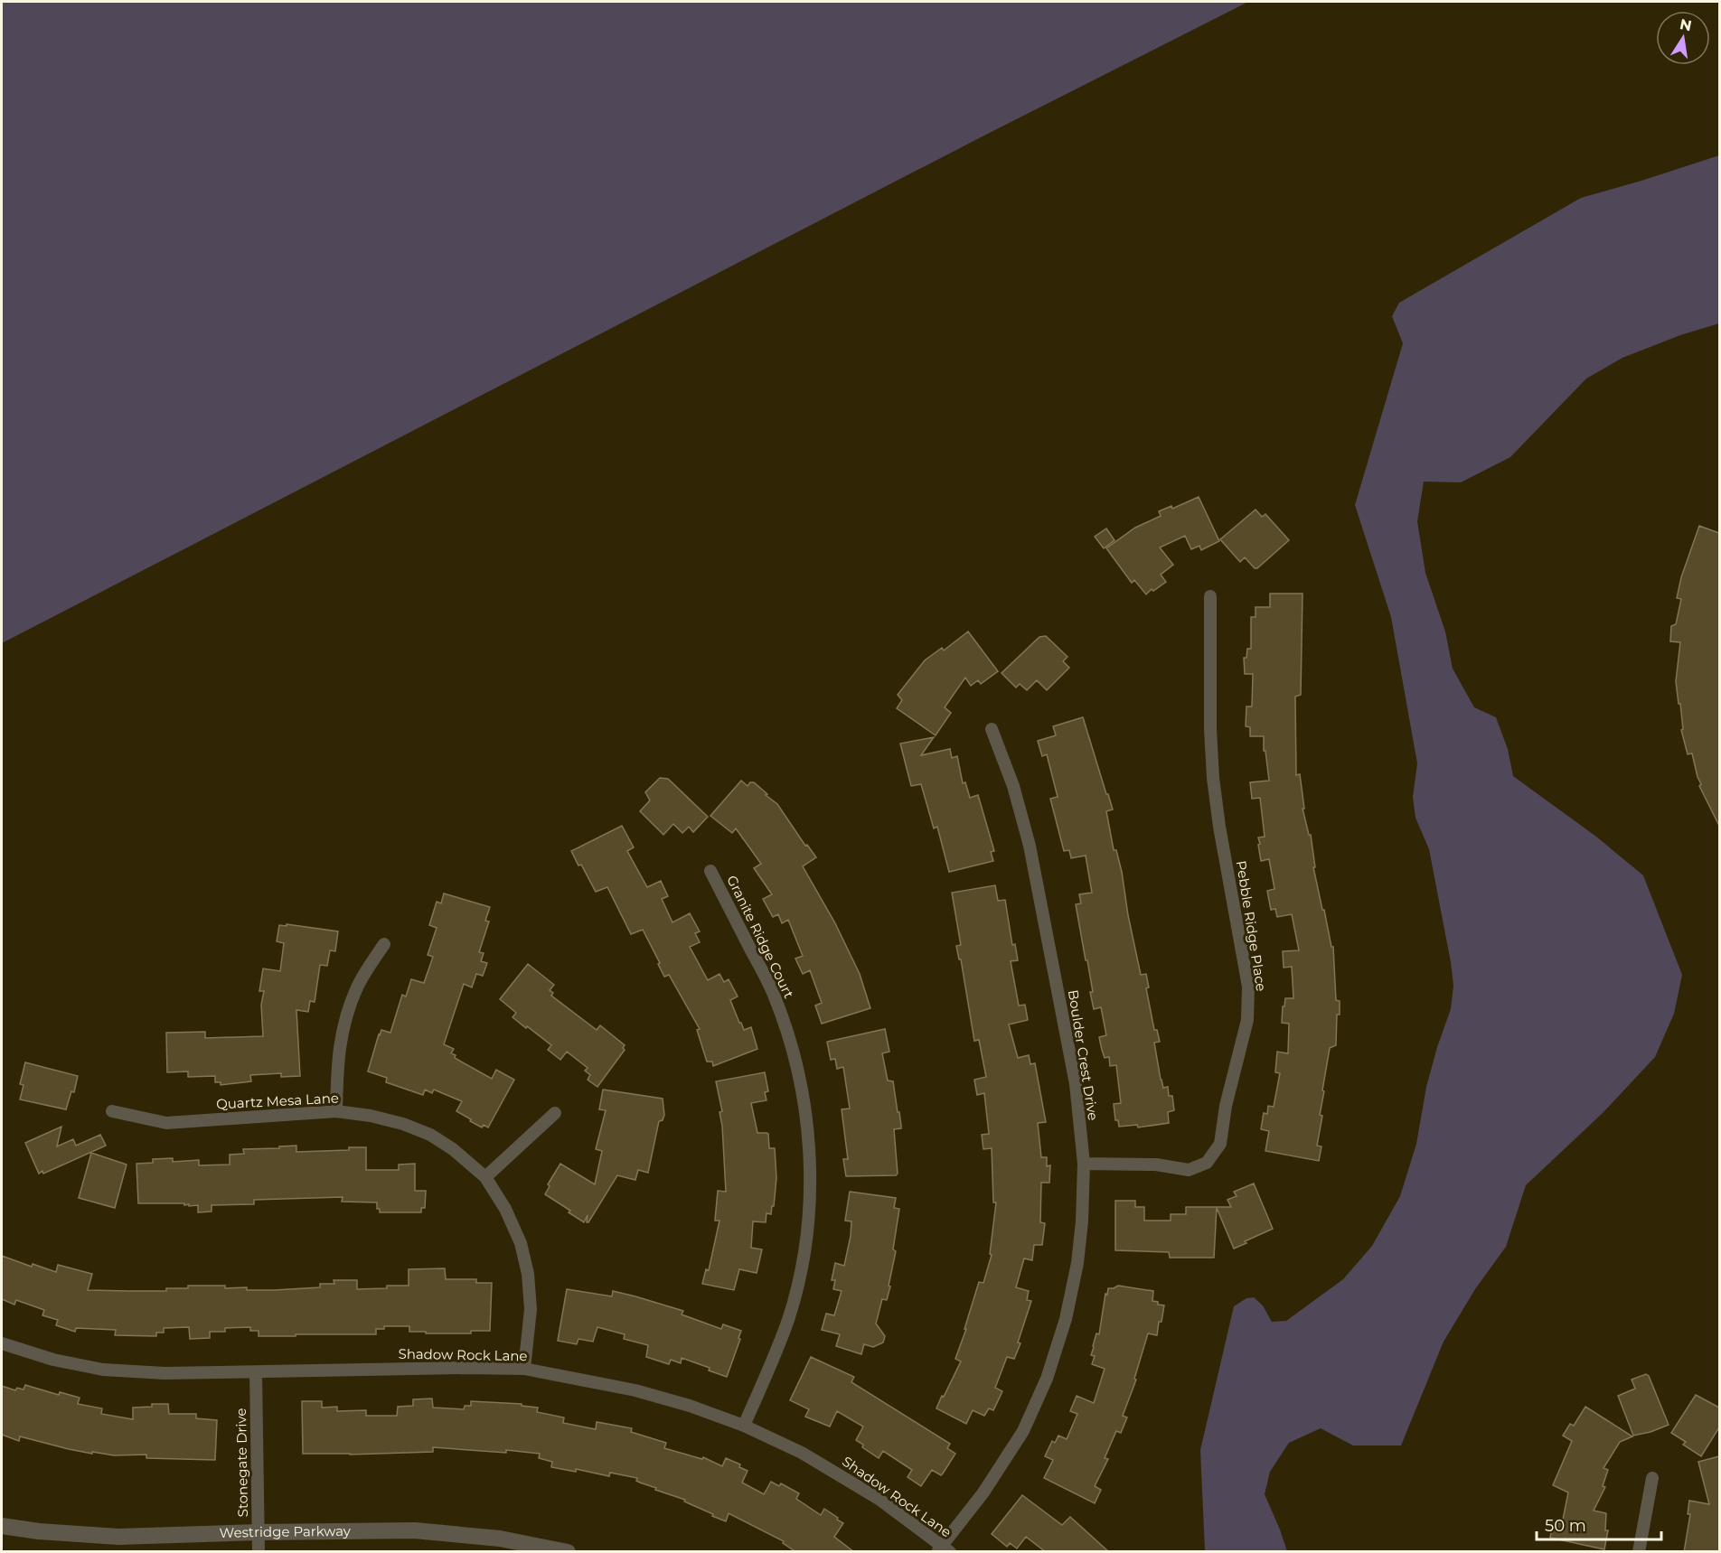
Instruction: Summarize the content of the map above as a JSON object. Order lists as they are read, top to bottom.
{
  "streets": {
    "street": [
      "Pebble Ridge Place",
      "Granite Ridge Court",
      "Boulder Crest Drive",
      "Quartz Mesa Lane",
      "Shadow Rock Lane",
      "Stonegate Drive",
      "Westridge Parkway"
    ]
  },
  "crossings": [
    ["Pebble Ridge Place", "Boulder Crest Drive"],
    ["Granite Ridge Court", "Shadow Rock Lane"],
    ["Boulder Crest Drive", "Shadow Rock Lane"],
    ["Quartz Mesa Lane", "Shadow Rock Lane"],
    ["Shadow Rock Lane", "Stonegate Drive"],
    ["Stonegate Drive", "Westridge Parkway"]
  ],
  "scale_bar": "50 m",
  "north": "top"
}
